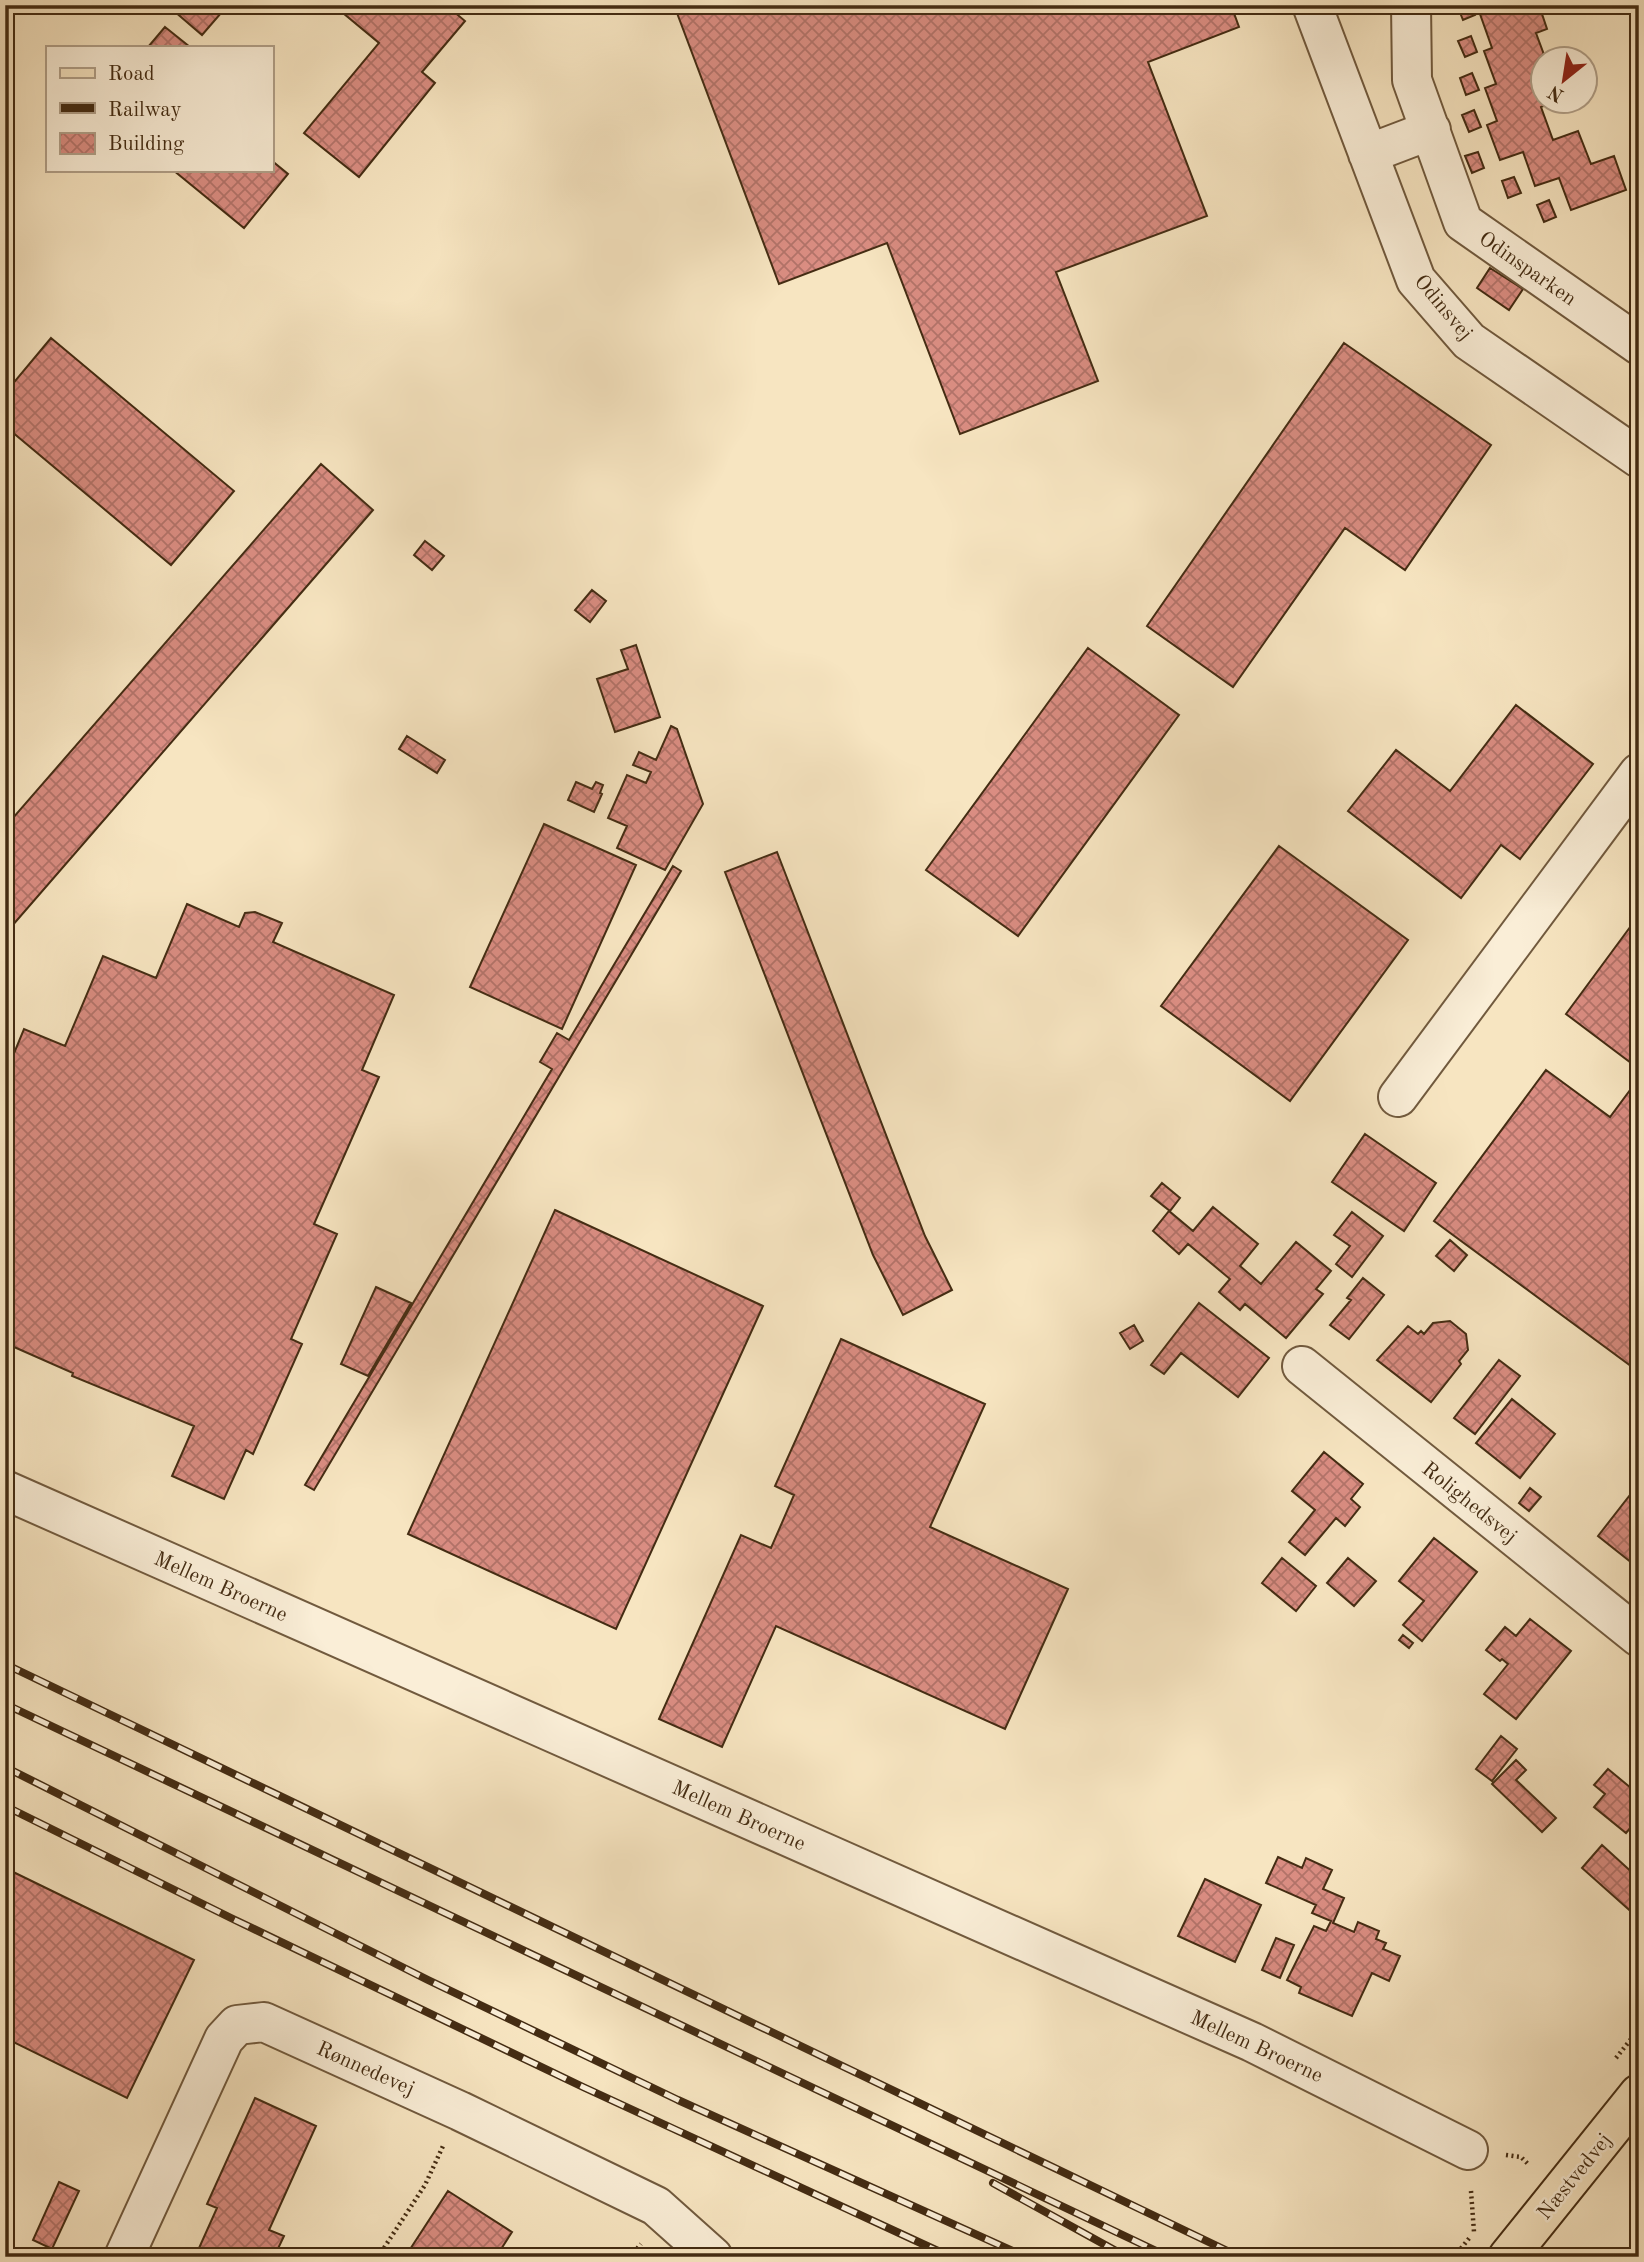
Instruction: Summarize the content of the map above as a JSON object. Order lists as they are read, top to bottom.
{
  "streets": {
    "main road": ["Næstvedvej"],
    "street": [
      "Odinsparken",
      "Odinsvej",
      "Rolighedsvej",
      "Mellem Broerne",
      "Rønnedevej"
    ]
  },
  "legend": ["Road", "Railway", "Building"],
  "north": "bottom left"
}
